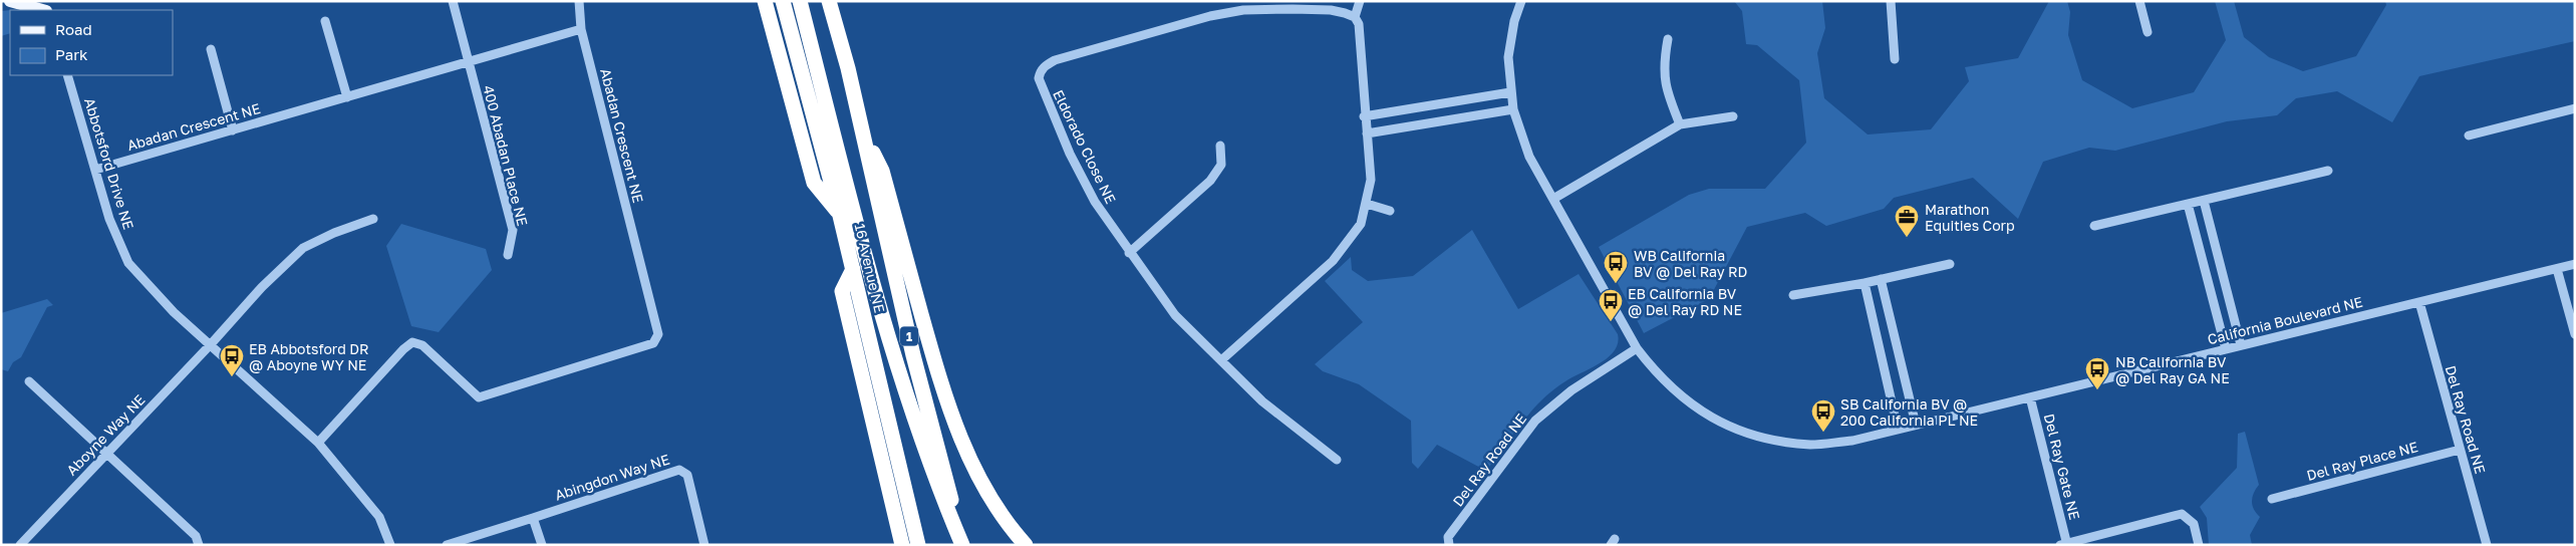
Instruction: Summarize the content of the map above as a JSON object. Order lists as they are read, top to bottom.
{
  "streets": {
    "highway": ["16 Avenue NE", "1"],
    "street": [
      "Abadan Crescent NE",
      "Eldorado Close NE",
      "400 Abadan Place NE",
      "Abbotsford Drive NE",
      "California Boulevard NE",
      "Del Ray Road NE",
      "Aboyne Way NE",
      "Del Ray Place NE",
      "Del Ray Gate NE",
      "Abingdon Way NE"
    ]
  },
  "crossings": [
    ["Abadan Crescent NE", "400 Abadan Place NE"],
    ["Abadan Crescent NE", "Abbotsford Drive NE"],
    ["Abbotsford Drive NE", "Aboyne Way NE"],
    ["California Boulevard NE", "Del Ray Road NE"],
    ["California Boulevard NE", "Del Ray Gate NE"],
    ["Del Ray Road NE", "Del Ray Place NE"]
  ],
  "places": {
    "office": ["Marathon Equities Corp"],
    "bus stop": [
      "WB California BV @ Del Ray RD",
      "EB California BV @ Del Ray RD NE",
      "EB Abbotsford DR @ Aboyne WY NE",
      "NB California BV @ Del Ray GA NE",
      "SB California BV @ 200 California PL NE"
    ]
  },
  "legend": ["Road", "Park"]
}
